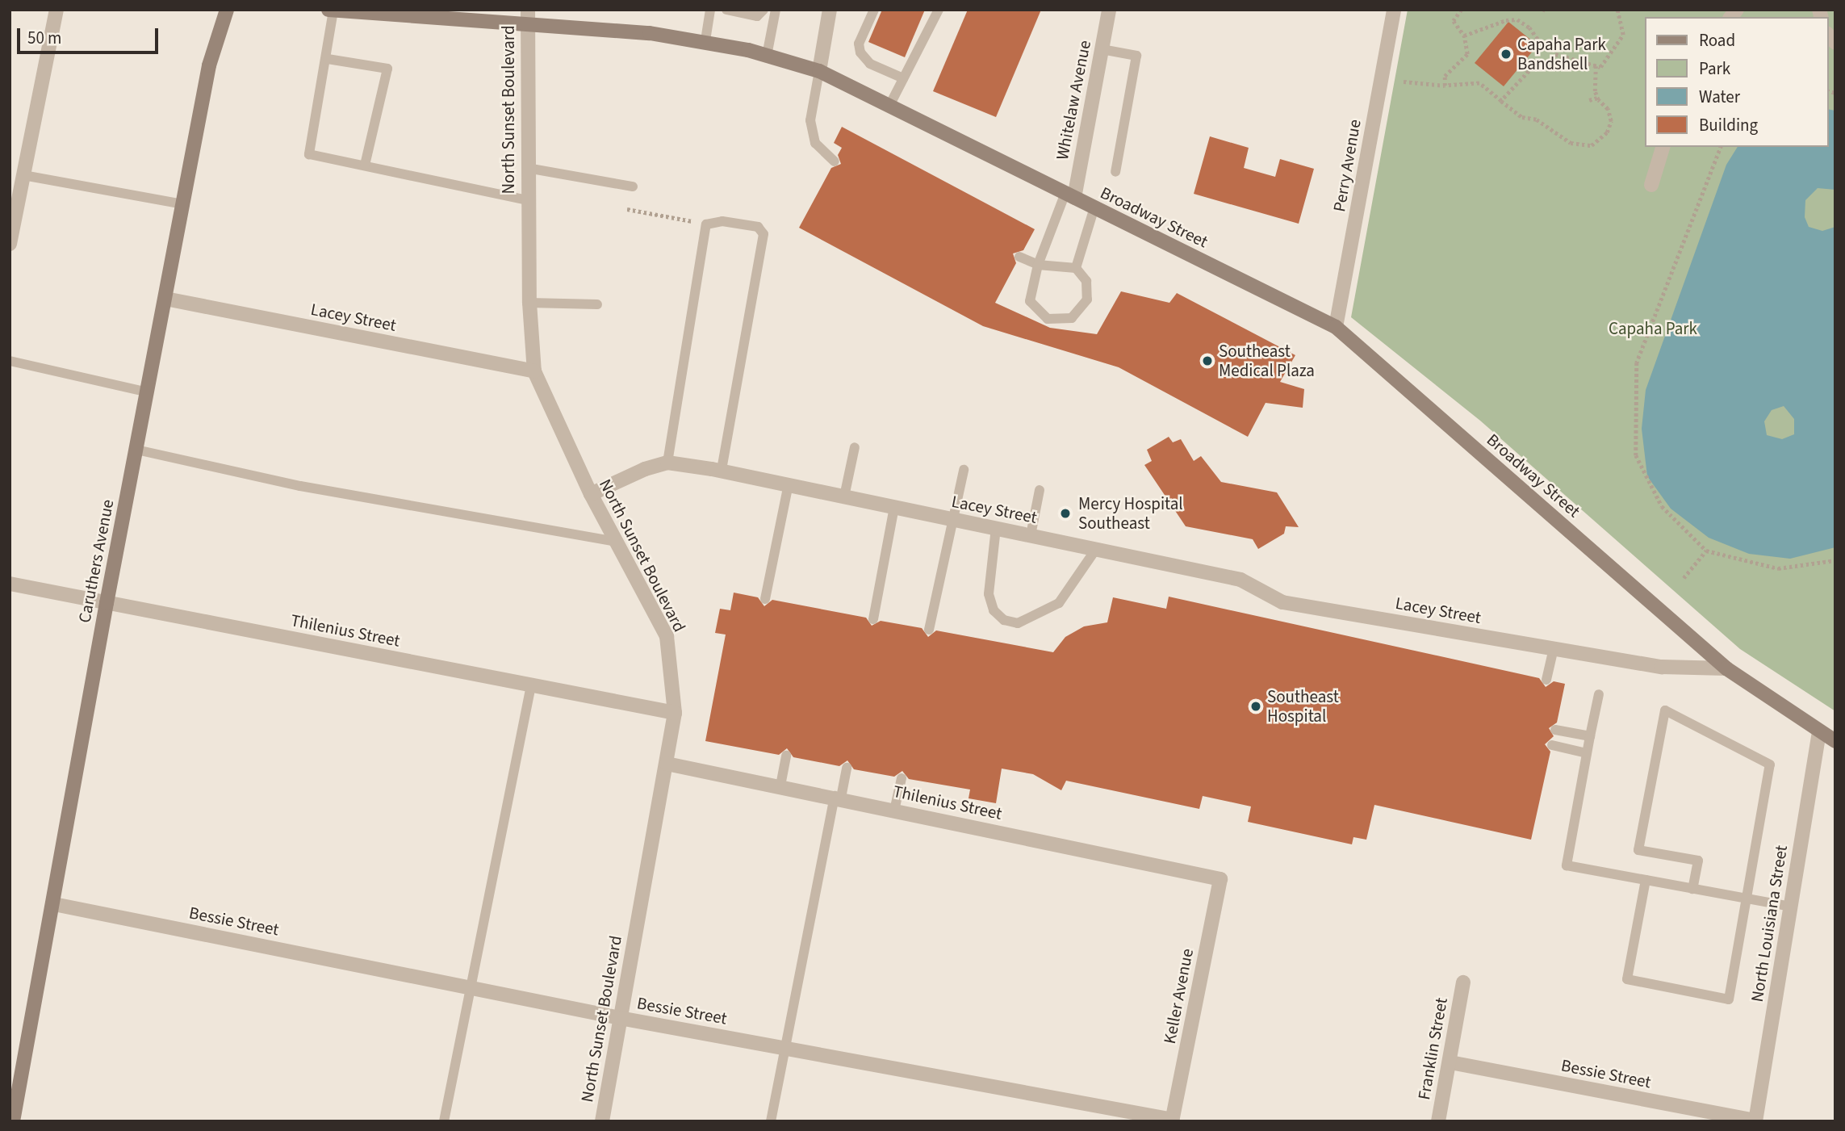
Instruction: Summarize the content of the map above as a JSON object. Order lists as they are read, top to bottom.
{
  "streets": {
    "main road": ["Broadway Street", "Caruthers Avenue"],
    "street": [
      "Whitelaw Avenue",
      "North Sunset Boulevard",
      "Perry Avenue",
      "Lacey Street",
      "Thilenius Street",
      "Bessie Street",
      "North Louisiana Street",
      "Keller Avenue",
      "Franklin Street"
    ]
  },
  "crossings": [
    ["Whitelaw Avenue", "Broadway Street"],
    ["North Sunset Boulevard", "Broadway Street"],
    ["North Sunset Boulevard", "Lacey Street"],
    ["North Sunset Boulevard", "Thilenius Street"],
    ["North Sunset Boulevard", "Bessie Street"],
    ["Perry Avenue", "Broadway Street"],
    ["Broadway Street", "Lacey Street"],
    ["Broadway Street", "North Louisiana Street"],
    ["Lacey Street", "Caruthers Avenue"],
    ["Caruthers Avenue", "Thilenius Street"],
    ["Caruthers Avenue", "Bessie Street"],
    ["Thilenius Street", "Keller Avenue"],
    ["Bessie Street", "North Louisiana Street"],
    ["Bessie Street", "Keller Avenue"],
    ["Bessie Street", "Franklin Street"]
  ],
  "parks": ["Capaha Park"],
  "places": [
    "Capaha Park Bandshell",
    "Southeast Medical Plaza",
    "Mercy Hospital Southeast",
    "Southeast Hospital"
  ],
  "legend": [
    "Road",
    "Park",
    "Water",
    "Building"
  ],
  "scale_bar": "50 m"
}
